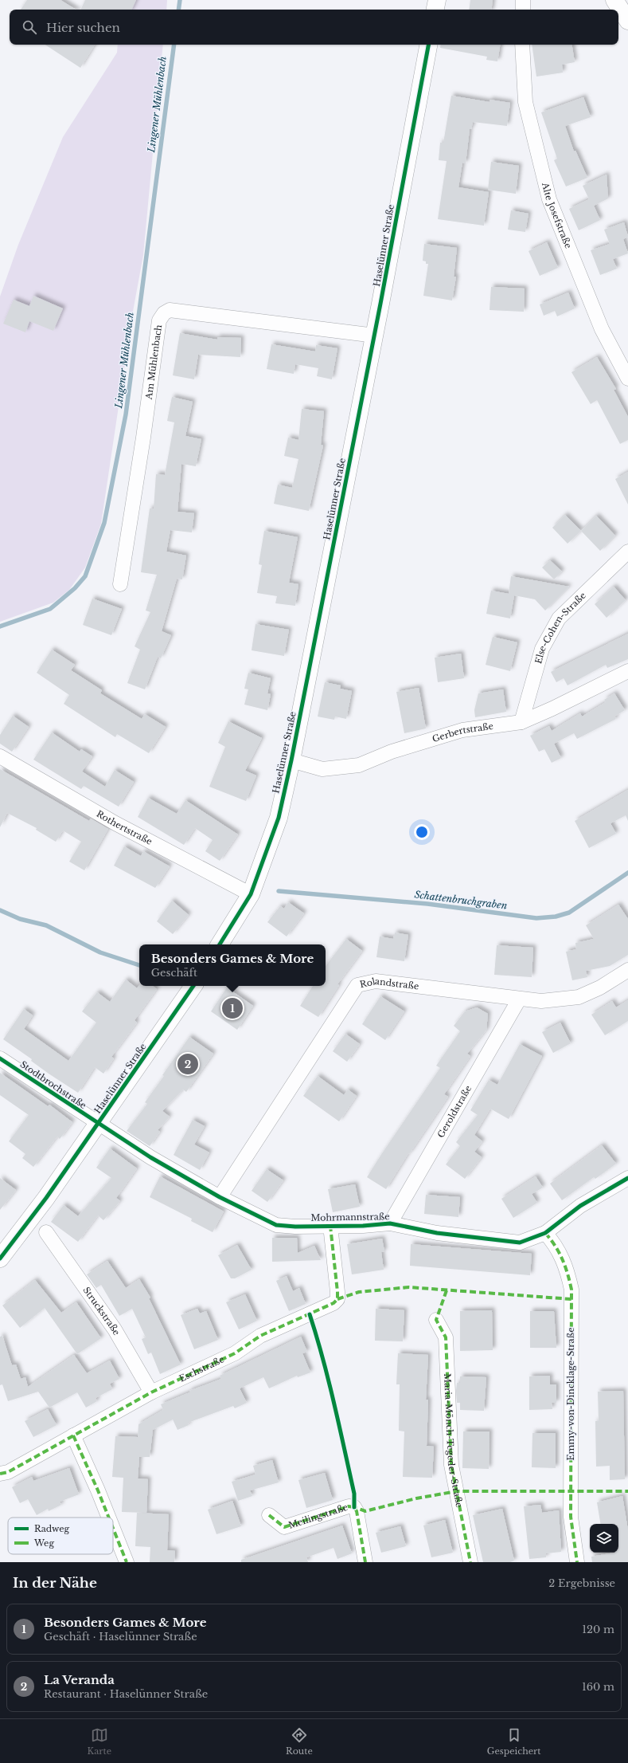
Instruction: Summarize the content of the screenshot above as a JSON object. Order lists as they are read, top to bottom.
{
  "streets": {
    "street": [
      "Alte Josefstraße",
      "Haselünner Straße",
      "Am Mühlenbach",
      "Else-Cohen-Straße",
      "Gerbertstraße",
      "Rothertstraße",
      "Rolandstraße",
      "Stodtbrochstraße",
      "Geroldstraße",
      "Mohrmannstraße",
      "Struckstraße",
      "Eschstraße",
      "Emmy-von-Dincklage-Straße",
      "Maria-Mönch-Tegeder-Straße",
      "Meilingstraße"
    ]
  },
  "crossings": [
    ["Haselünner Straße", "Am Mühlenbach"],
    ["Haselünner Straße", "Gerbertstraße"],
    ["Haselünner Straße", "Rothertstraße"],
    ["Haselünner Straße", "Stodtbrochstraße"],
    ["Haselünner Straße", "Mohrmannstraße"],
    ["Else-Cohen-Straße", "Gerbertstraße"],
    ["Rolandstraße", "Geroldstraße"],
    ["Rolandstraße", "Mohrmannstraße"],
    ["Stodtbrochstraße", "Mohrmannstraße"],
    ["Geroldstraße", "Mohrmannstraße"],
    ["Mohrmannstraße", "Eschstraße"],
    ["Mohrmannstraße", "Emmy-von-Dincklage-Straße"],
    ["Struckstraße", "Eschstraße"]
  ],
  "water": ["Lingener Mühlenbach", "Schattenbruchgraben"],
  "legend": ["Radweg", "Weg"],
  "page": {
    "search": "Hier suchen",
    "popup": ["Besonders Games & More", "Geschäft"],
    "pins": ["1", "2"],
    "heading": ["In der Nähe", "2 Ergebnisse"],
    "list": [
      {
        "mark": "1",
        "name": "Besonders Games & More",
        "note": "Geschäft · Haselünner Straße",
        "value": "120 m"
      },
      {
        "mark": "2",
        "name": "La Veranda",
        "note": "Restaurant · Haselünner Straße",
        "value": "160 m"
      }
    ],
    "nav": ["Karte", "Route", "Gespeichert"]
  }
}
